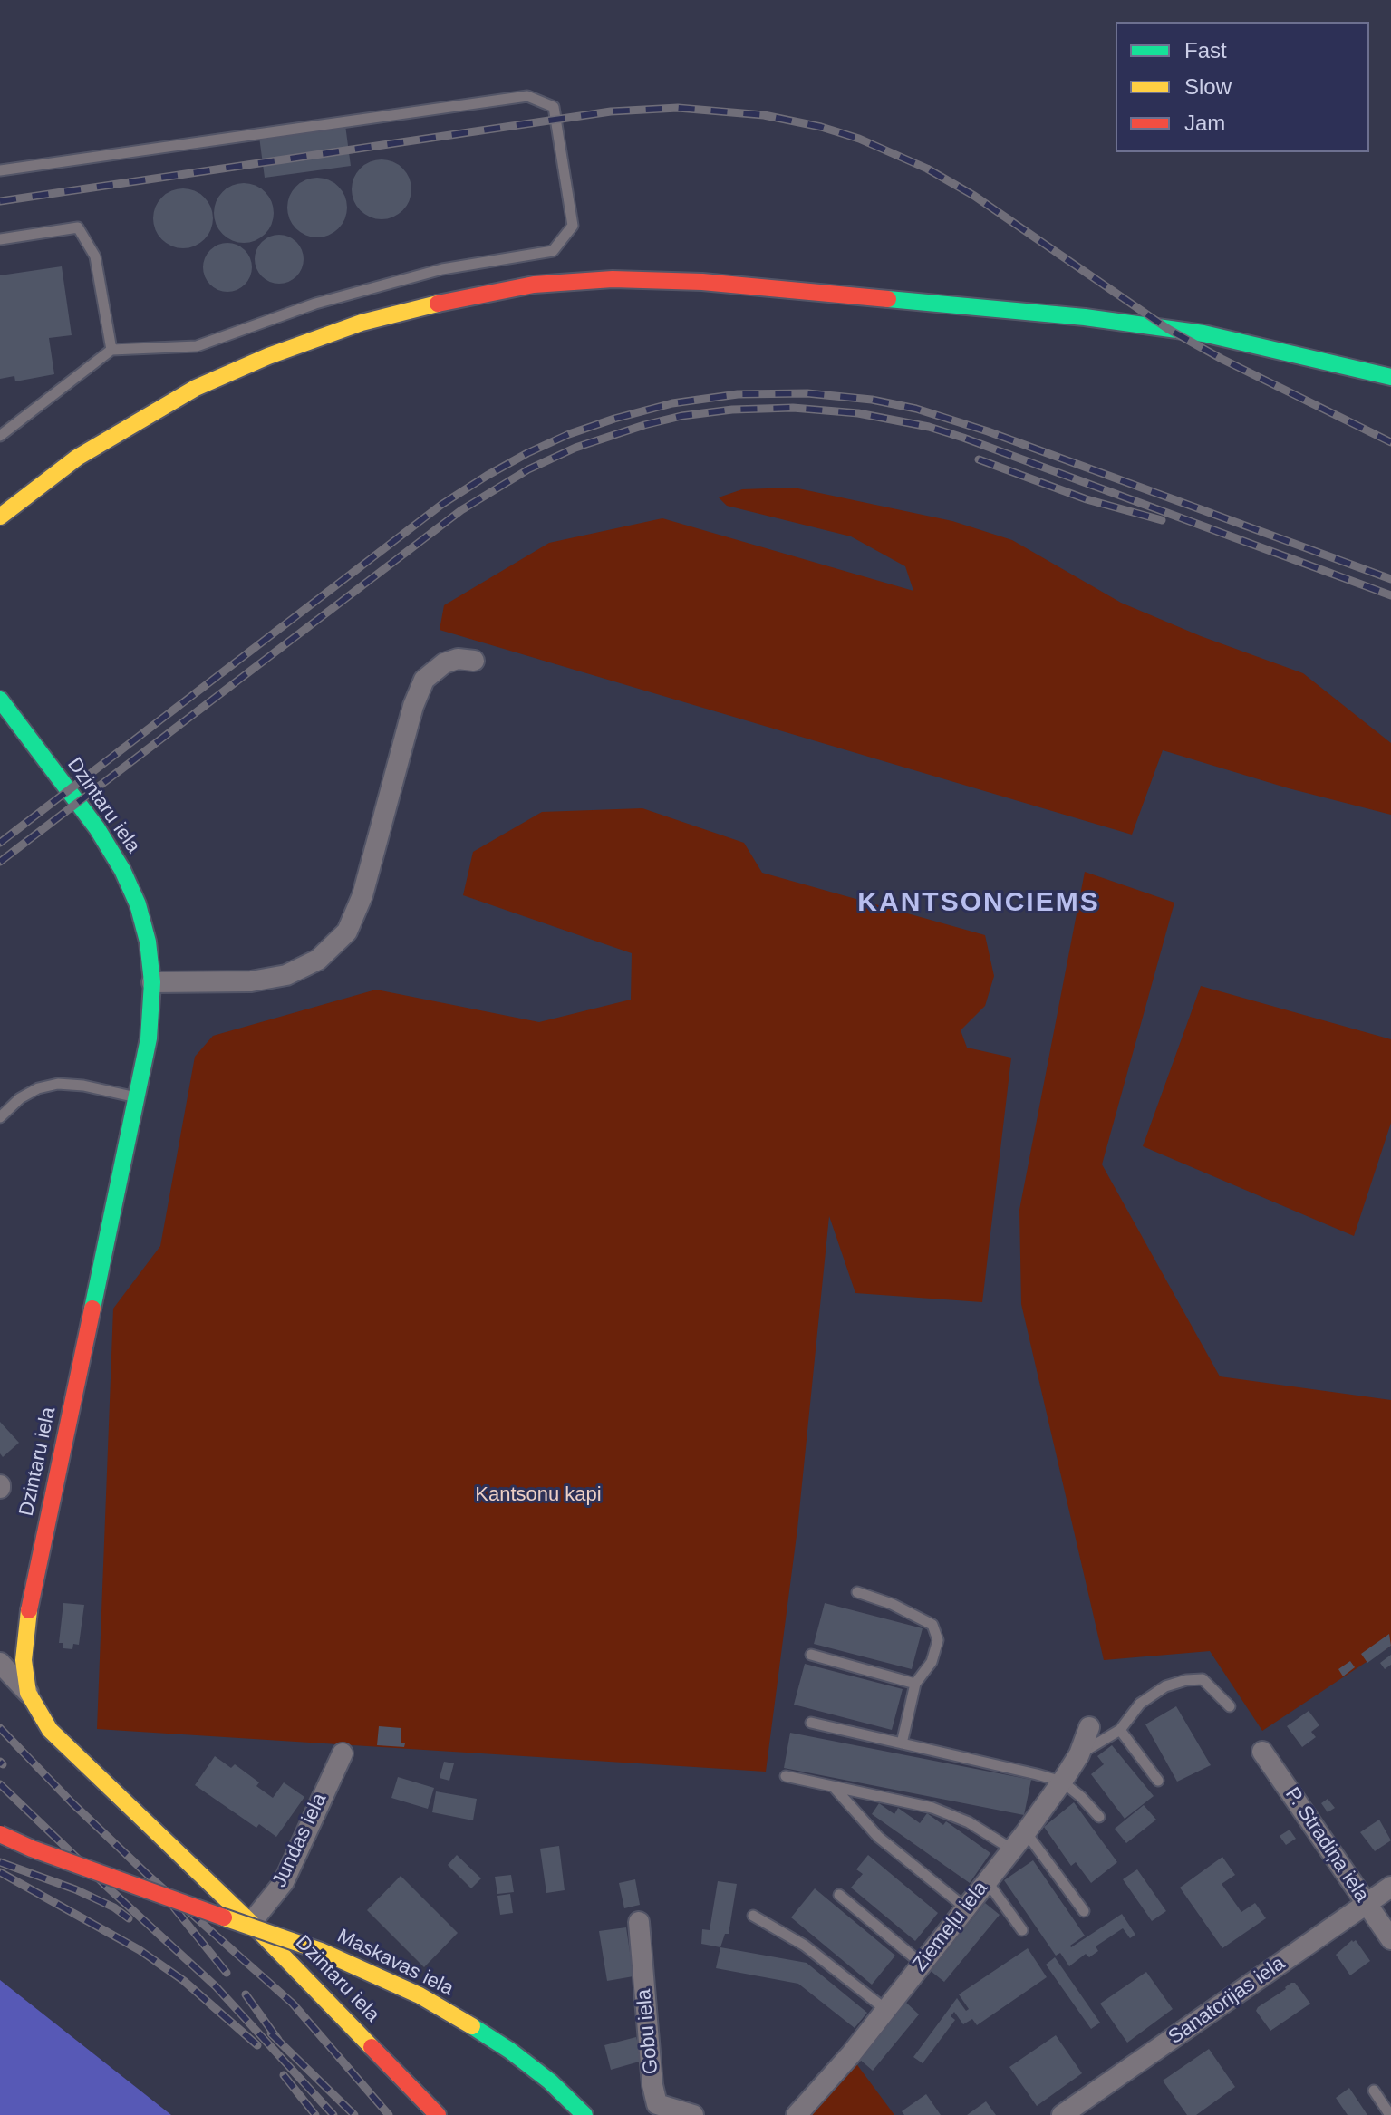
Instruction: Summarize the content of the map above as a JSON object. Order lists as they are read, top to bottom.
{
  "streets": {
    "street": [
      "Dzintaru iela",
      "Jundas iela",
      "P. Stradiņa iela",
      "Ziemeļu iela",
      "Maskavas iela",
      "Sanatorijas iela",
      "Gobu iela"
    ]
  },
  "crossings": [
    ["Dzintaru iela", "Jundas iela"],
    ["P. Stradiņa iela", "Sanatorijas iela"]
  ],
  "districts": ["KANTSONCIEMS"],
  "parks": ["Kantsonu kapi"],
  "legend": ["Fast", "Slow", "Jam"]
}
